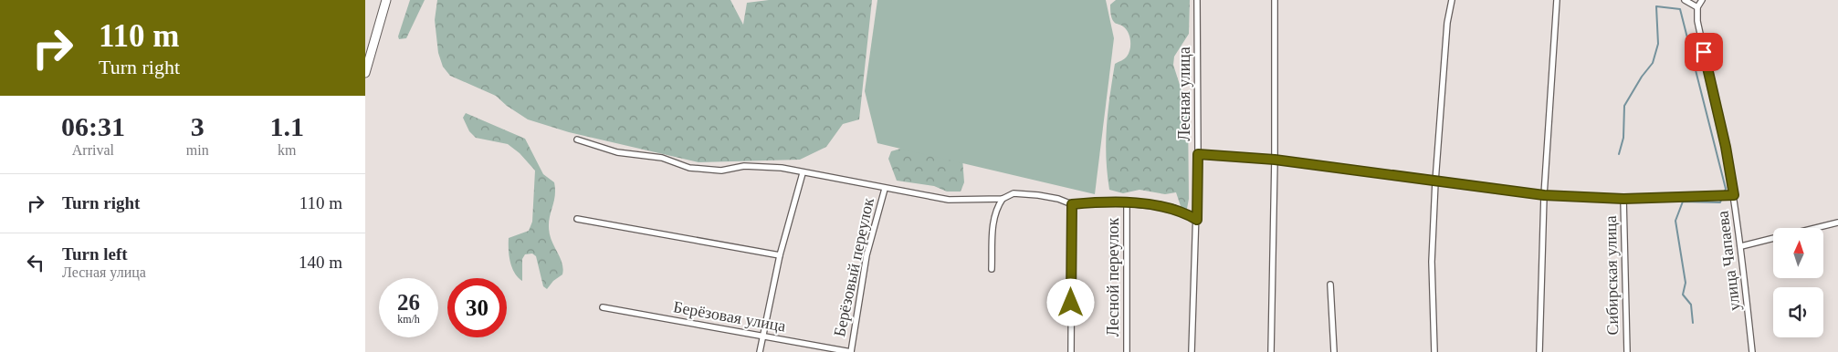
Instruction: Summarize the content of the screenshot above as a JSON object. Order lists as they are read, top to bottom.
{
  "streets": {
    "street": [
      "Лесная улица",
      "улица Чапаева",
      "Берёзовый переулок",
      "Сибирская улица",
      "Лесной переулок",
      "Берёзовая улица"
    ]
  },
  "crossings": [
    ["Берёзовый переулок", "Берёзовая улица"]
  ],
  "north": "top",
  "page": {
    "turn": ["110 m", "Turn right"],
    "eta": [
      "06:31",
      "Arrival",
      "3",
      "min",
      "1.1",
      "km"
    ],
    "list": [
      {
        "name": "Turn right",
        "value": "110 m"
      },
      {
        "name": "Turn left",
        "note": "Лесная улица",
        "value": "140 m"
      }
    ],
    "speed": "26 km/h",
    "limit": "30"
  }
}
